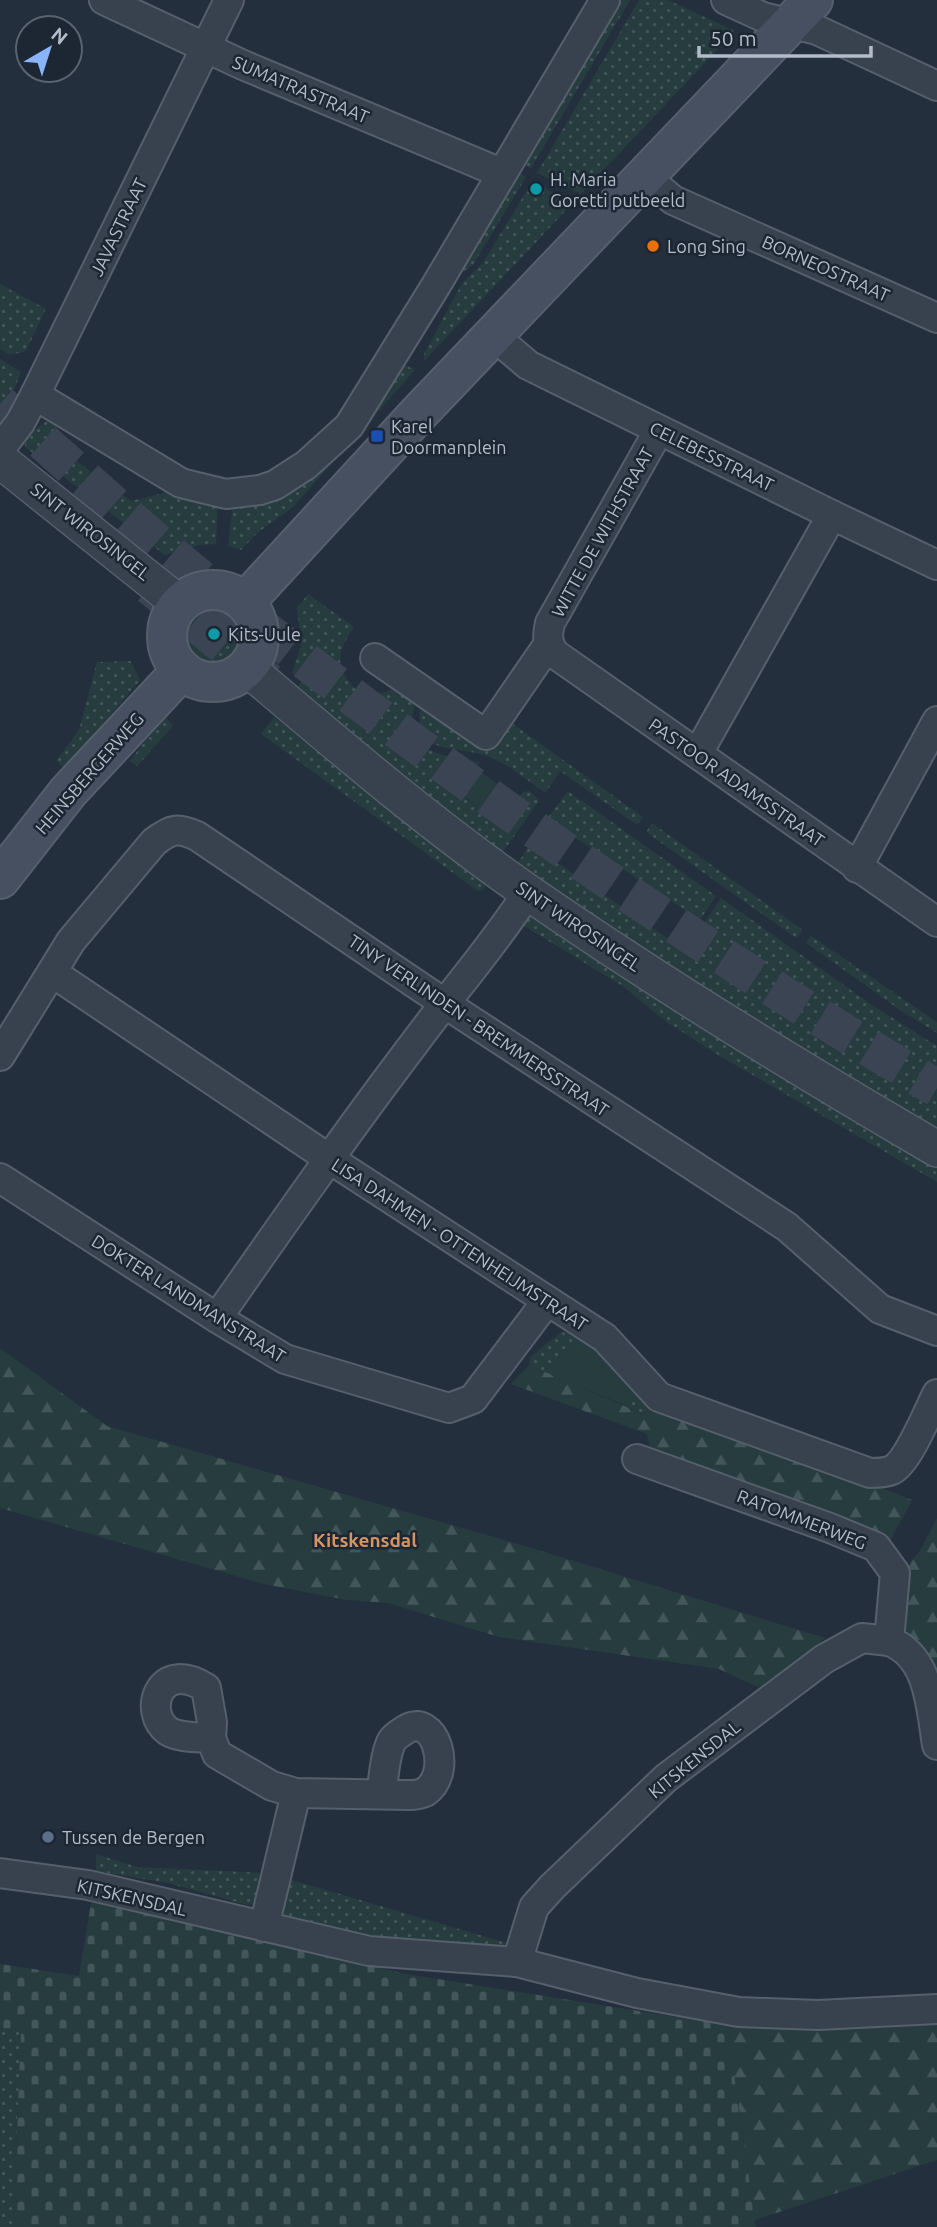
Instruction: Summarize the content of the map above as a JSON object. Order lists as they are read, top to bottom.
{
  "streets": {
    "main road": ["HEINSBERGERWEG"],
    "street": [
      "SUMATRASTRAAT",
      "JAVASTRAAT",
      "BORNEOSTRAAT",
      "CELEBESSTRAAT",
      "SINT WIROSINGEL",
      "WITTE DE WITHSTRAAT",
      "PASTOOR ADAMSSTRAAT",
      "TINY VERLINDEN - BREMMERSSTRAAT",
      "LISA DAHMEN - OTTENHEIJMSTRAAT",
      "DOKTER LANDMANSTRAAT",
      "RATOMMERWEG",
      "KITSKENSDAL"
    ]
  },
  "crossings": [
    ["SUMATRASTRAAT", "JAVASTRAAT"],
    ["CELEBESSTRAAT", "WITTE DE WITHSTRAAT"],
    ["SINT WIROSINGEL", "HEINSBERGERWEG"],
    ["WITTE DE WITHSTRAAT", "PASTOOR ADAMSSTRAAT"],
    ["TINY VERLINDEN - BREMMERSSTRAAT", "LISA DAHMEN - OTTENHEIJMSTRAAT"],
    ["LISA DAHMEN - OTTENHEIJMSTRAAT", "DOKTER LANDMANSTRAAT"],
    ["RATOMMERWEG", "KITSKENSDAL"]
  ],
  "districts": ["Kitskensdal"],
  "places": {
    "other": [
      "H. Maria Goretti putbeeld",
      "Long Sing",
      "Kits-Uule",
      "Tussen de Bergen"
    ],
    "transit": ["Karel Doormanplein"]
  },
  "scale_bar": "50 m",
  "north": "top right"
}
